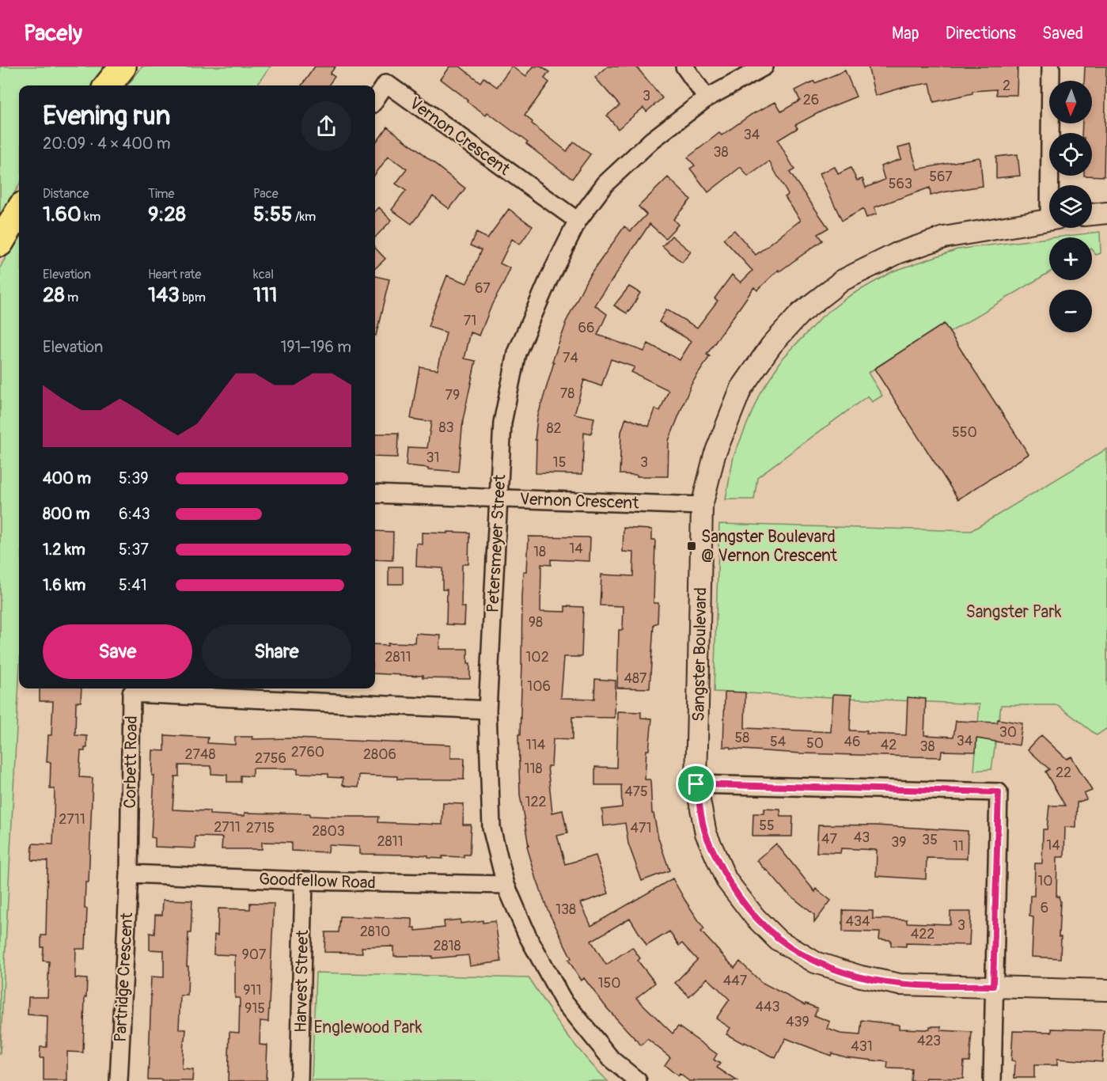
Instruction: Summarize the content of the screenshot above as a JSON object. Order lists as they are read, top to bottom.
{
  "streets": {
    "street": [
      "Vernon Crescent",
      "Petersmeyer Street",
      "Sangster Boulevard",
      "Corbett Road",
      "Goodfellow Road",
      "Partridge Crescent",
      "Harvest Street"
    ]
  },
  "crossings": [
    ["Vernon Crescent", "Petersmeyer Street"],
    ["Vernon Crescent", "Sangster Boulevard"],
    ["Petersmeyer Street", "Corbett Road"],
    ["Petersmeyer Street", "Goodfellow Road"],
    ["Corbett Road", "Goodfellow Road"],
    ["Corbett Road", "Partridge Crescent"],
    ["Goodfellow Road", "Partridge Crescent"],
    ["Goodfellow Road", "Harvest Street"]
  ],
  "parks": ["Sangster Park", "Englewood Park"],
  "places": {
    "transit": ["Sangster Boulevard @ Vernon Crescent"]
  },
  "house_numbers": [
    "2",
    "3",
    "26",
    "34",
    "38",
    "567",
    "563",
    "67",
    "71",
    "66",
    "74",
    "78",
    "79",
    "83",
    "82",
    "550",
    "31",
    "15",
    "3",
    "14",
    "18",
    "98",
    "2811",
    "102",
    "487",
    "106",
    "30",
    "58",
    "34",
    "54",
    "46",
    "50",
    "114",
    "42",
    "38",
    "2760",
    "2748",
    "2806",
    "2756",
    "118",
    "22",
    "475",
    "122",
    "2711",
    "55",
    "2711",
    "2715",
    "471",
    "2803",
    "43",
    "47",
    "35",
    "2811",
    "39",
    "14",
    "11",
    "10",
    "6",
    "138",
    "434",
    "3",
    "2810",
    "422",
    "2818",
    "907",
    "447",
    "150",
    "911",
    "443",
    "915",
    "439",
    "423",
    "431"
  ],
  "north": "bottom",
  "page": {
    "header": "Pacely",
    "nav": ["Map", "Directions", "Saved"],
    "map_buttons": ["+", "−"],
    "heading": ["Evening run", "20:09 · 4 × 400 m"],
    "stats": [
      ["Distance", "1.60 km"],
      ["Time", "9:28"],
      ["Pace", "5:55 /km"],
      ["Elevation", "28 m"],
      ["Heart rate", "143 bpm"],
      ["kcal", "111"]
    ],
    "chart": ["Elevation", "191–196 m"],
    "list": [
      {
        "name": "400 m",
        "note": "5:39"
      },
      {
        "name": "800 m",
        "note": "6:43"
      },
      {
        "name": "1.2 km",
        "note": "5:37"
      },
      {
        "name": "1.6 km",
        "note": "5:41"
      }
    ],
    "buttons": ["Save", "Share"]
  }
}
